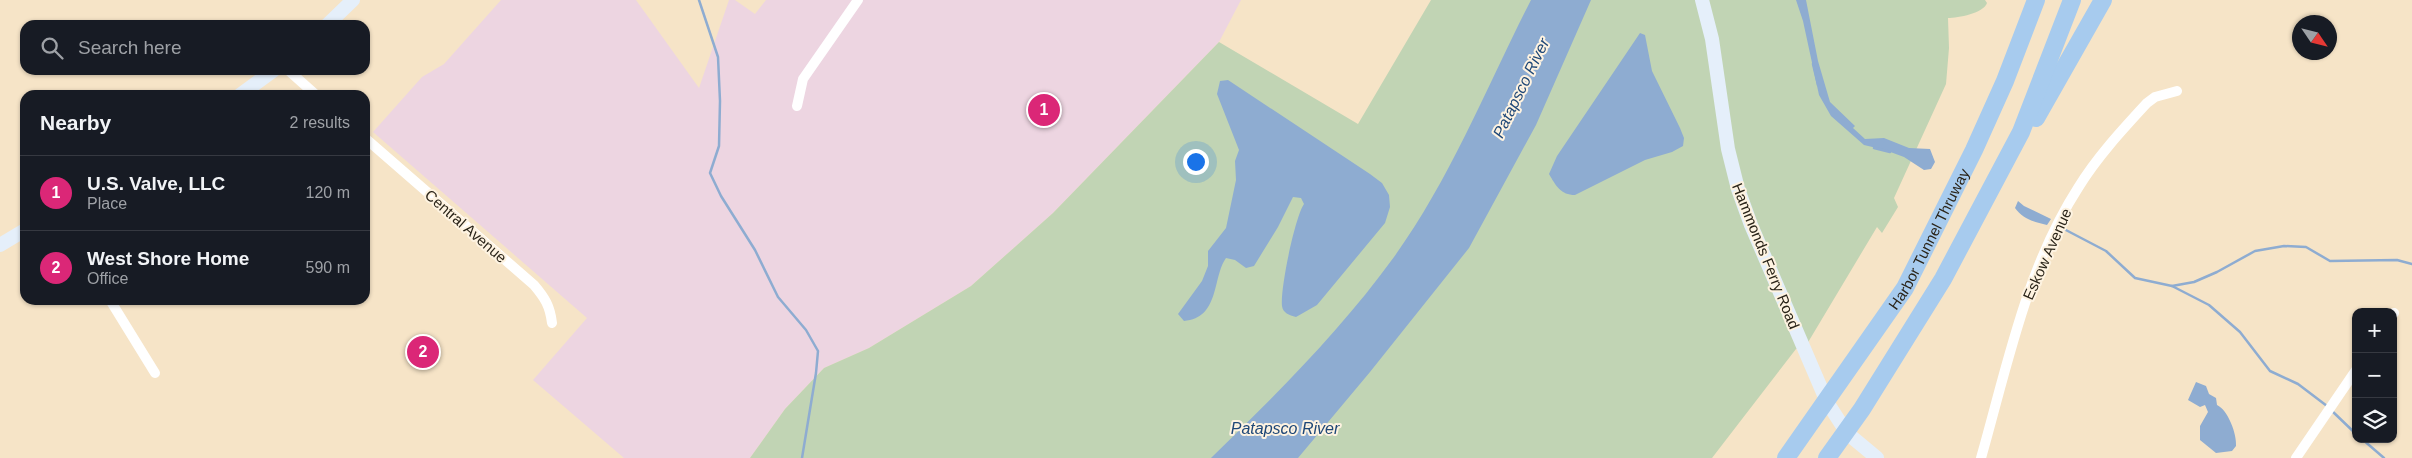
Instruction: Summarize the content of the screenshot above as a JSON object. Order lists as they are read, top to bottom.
{
  "streets": {
    "highway": ["Harbor Tunnel Thruway"],
    "street": ["Central Avenue", "Eskow Avenue", "Hammonds Ferry Road"]
  },
  "water": ["Patapsco River"],
  "north": "bottom right",
  "page": {
    "search": "Search here",
    "heading": ["Nearby", "2 results"],
    "pins": ["1", "2"],
    "list": [
      {
        "mark": "1",
        "name": "U.S. Valve, LLC",
        "note": "Place",
        "value": "120 m"
      },
      {
        "mark": "2",
        "name": "West Shore Home",
        "note": "Office",
        "value": "590 m"
      }
    ],
    "map_buttons": ["+", "−"]
  }
}
